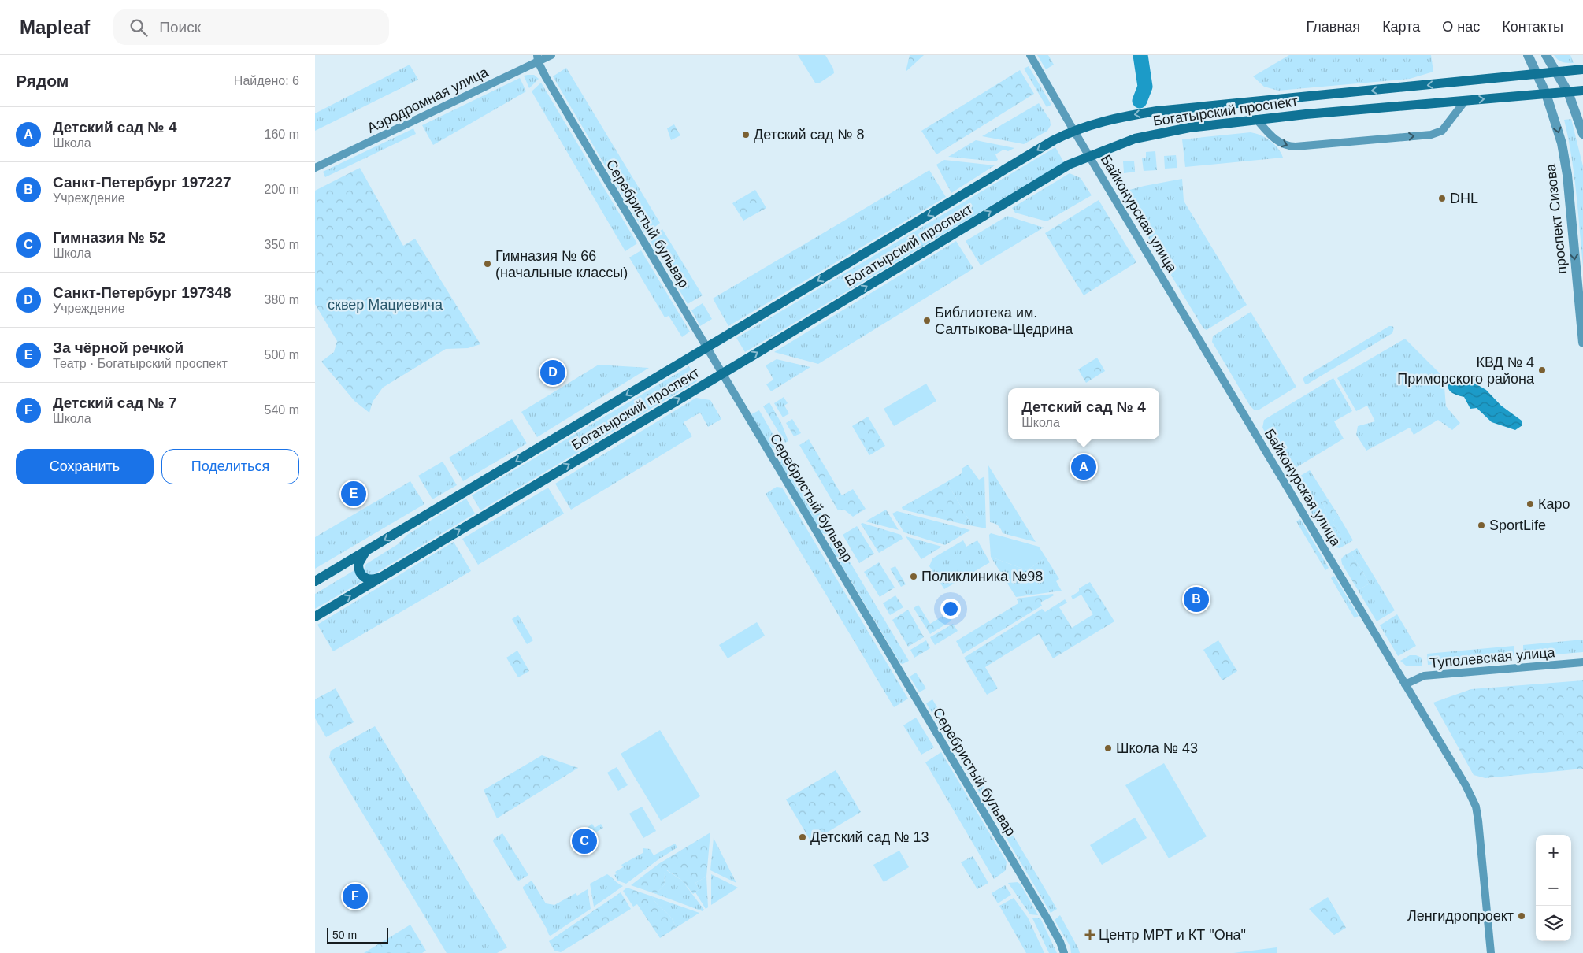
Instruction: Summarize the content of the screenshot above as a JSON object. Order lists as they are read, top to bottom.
{
  "streets": {
    "main road": ["Богатырский проспект"],
    "street": [
      "Аэродромная улица",
      "Байконурская улица",
      "проспект Сизова",
      "Серебристый бульвар",
      "Туполевская улица"
    ]
  },
  "crossings": [
    ["Аэродромная улица", "Серебристый бульвар"],
    ["Богатырский проспект", "Байконурская улица"],
    ["Богатырский проспект", "проспект Сизова"],
    ["Богатырский проспект", "Серебристый бульвар"],
    ["Байконурская улица", "Туполевская улица"]
  ],
  "one_way": ["проспект Сизова"],
  "parks": ["сквер Мациевича"],
  "places": {
    "other": [
      "Детский сад № 8",
      "DHL",
      "Гимназия № 66 (начальные классы)",
      "Библиотека им. Салтыкова-Щедрина",
      "КВД № 4 Приморского района",
      "Каро",
      "SportLife",
      "Поликлиника №98",
      "Школа № 43",
      "Детский сад № 13",
      "Ленгидропроект"
    ],
    "health": ["Центр МРТ и КТ \"Она\""]
  },
  "scale_bar": "50 m",
  "page": {
    "header": "Mapleaf",
    "search": "Поиск",
    "nav": [
      "Главная",
      "Карта",
      "О нас",
      "Контакты"
    ],
    "heading": ["Рядом", "Найдено: 6"],
    "list": [
      {
        "mark": "A",
        "name": "Детский сад № 4",
        "note": "Школа",
        "value": "160 m"
      },
      {
        "mark": "B",
        "name": "Санкт-Петербург 197227",
        "note": "Учреждение",
        "value": "200 m"
      },
      {
        "mark": "C",
        "name": "Гимназия № 52",
        "note": "Школа",
        "value": "350 m"
      },
      {
        "mark": "D",
        "name": "Санкт-Петербург 197348",
        "note": "Учреждение",
        "value": "380 m"
      },
      {
        "mark": "E",
        "name": "За чёрной речкой",
        "note": "Театр · Богатырский проспект",
        "value": "500 m"
      },
      {
        "mark": "F",
        "name": "Детский сад № 7",
        "note": "Школа",
        "value": "540 m"
      }
    ],
    "pins": [
      "D",
      "A",
      "E",
      "B",
      "C",
      "F"
    ],
    "popup": ["Детский сад № 4", "Школа"],
    "buttons": ["Сохранить", "Поделиться"],
    "map_buttons": ["+", "−"],
    "scale": "50 m"
  }
}
